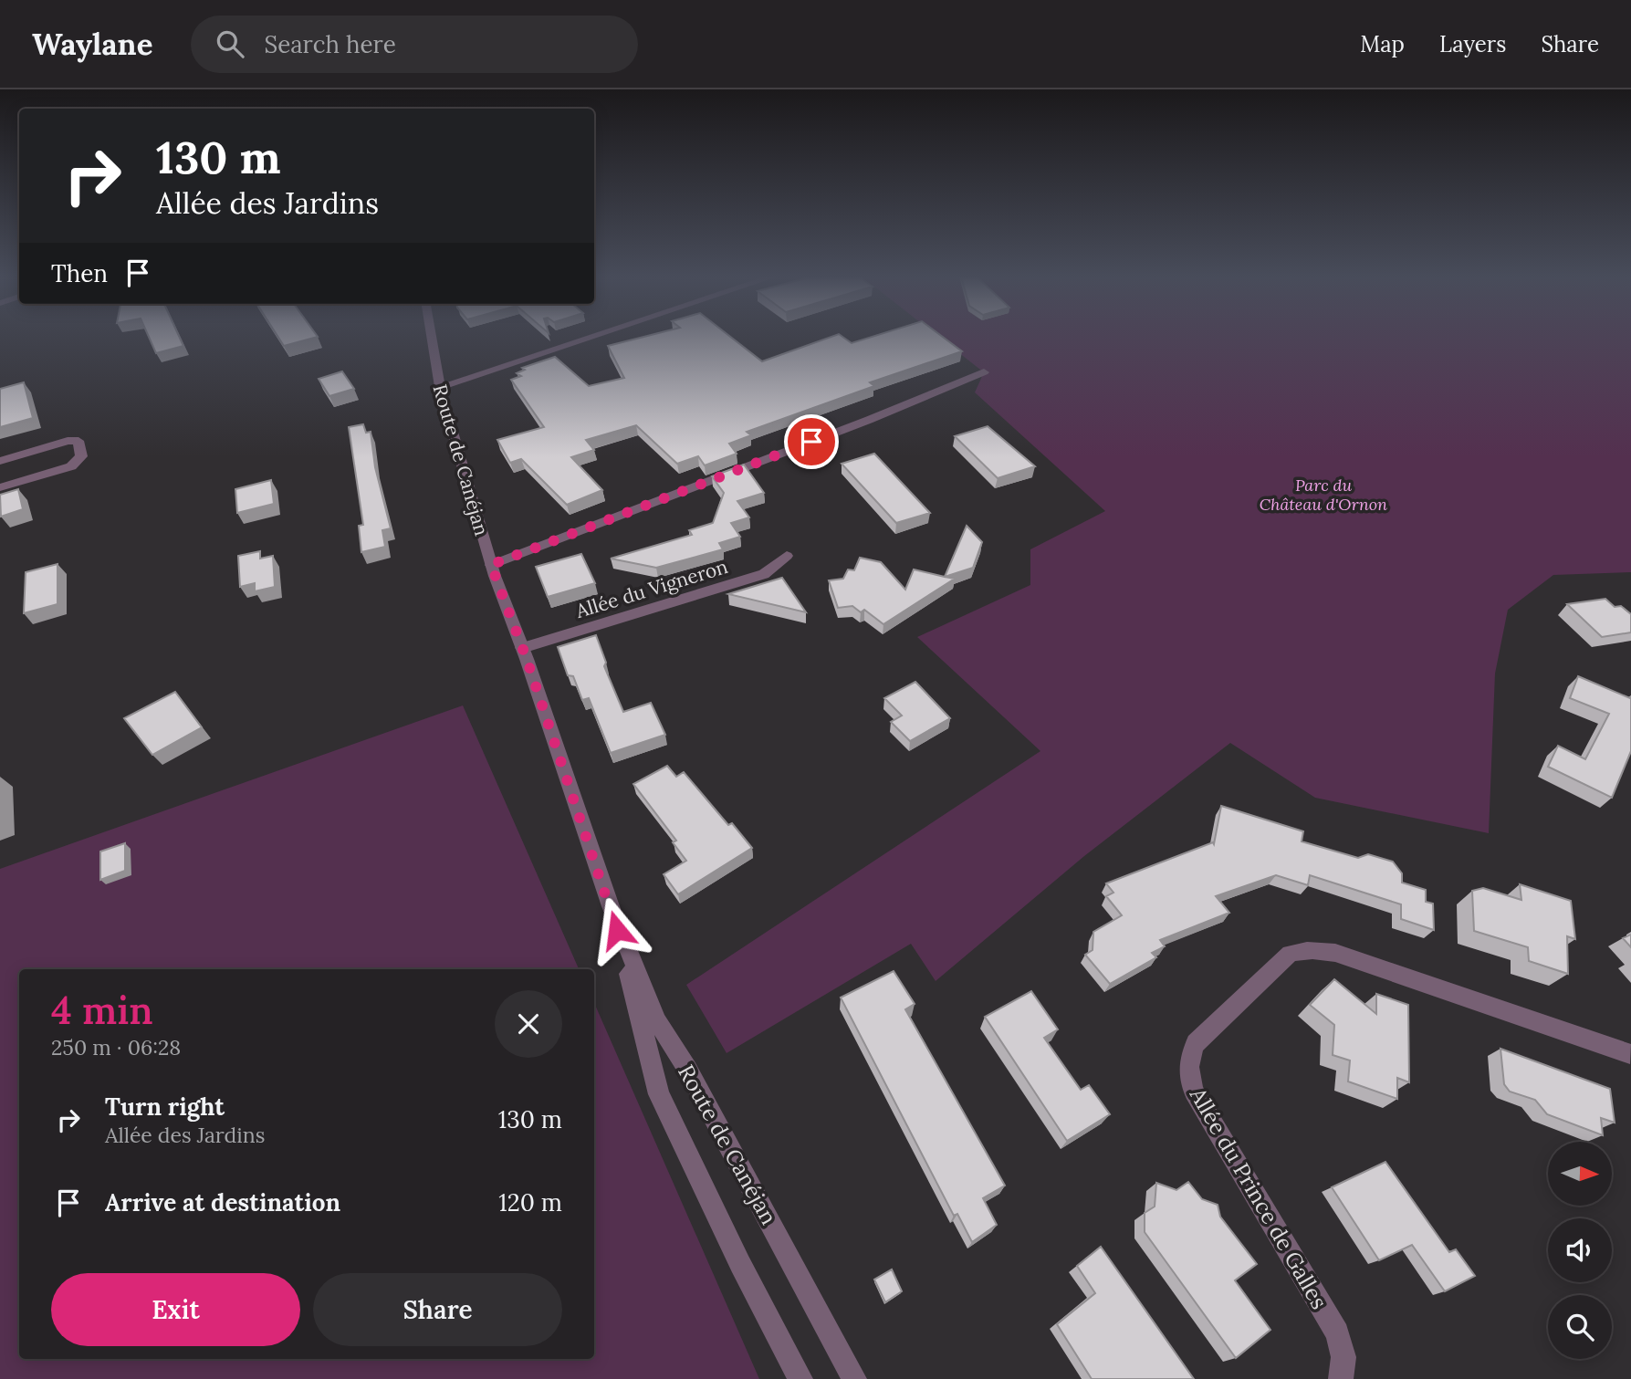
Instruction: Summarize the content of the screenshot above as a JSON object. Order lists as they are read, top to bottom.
{
  "streets": {
    "street": ["Route de Canéjan", "Allée du Vigneron", "Allée du Prince de Galles"]
  },
  "crossings": [
    ["Route de Canéjan", "Allée du Vigneron"]
  ],
  "parks": ["Parc du Château d'Ornon"],
  "north": "right",
  "page": {
    "header": "Waylane",
    "search": "Search here",
    "nav": ["Map", "Layers", "Share"],
    "turn": ["130 m", "Allée des Jardins"],
    "then": "Then",
    "heading": ["4 min", "250 m · 06:28"],
    "list": [
      {
        "name": "Turn right",
        "note": "Allée des Jardins",
        "value": "130 m"
      },
      {
        "name": "Arrive at destination",
        "value": "120 m"
      }
    ],
    "buttons": ["Exit", "Share"]
  }
}
